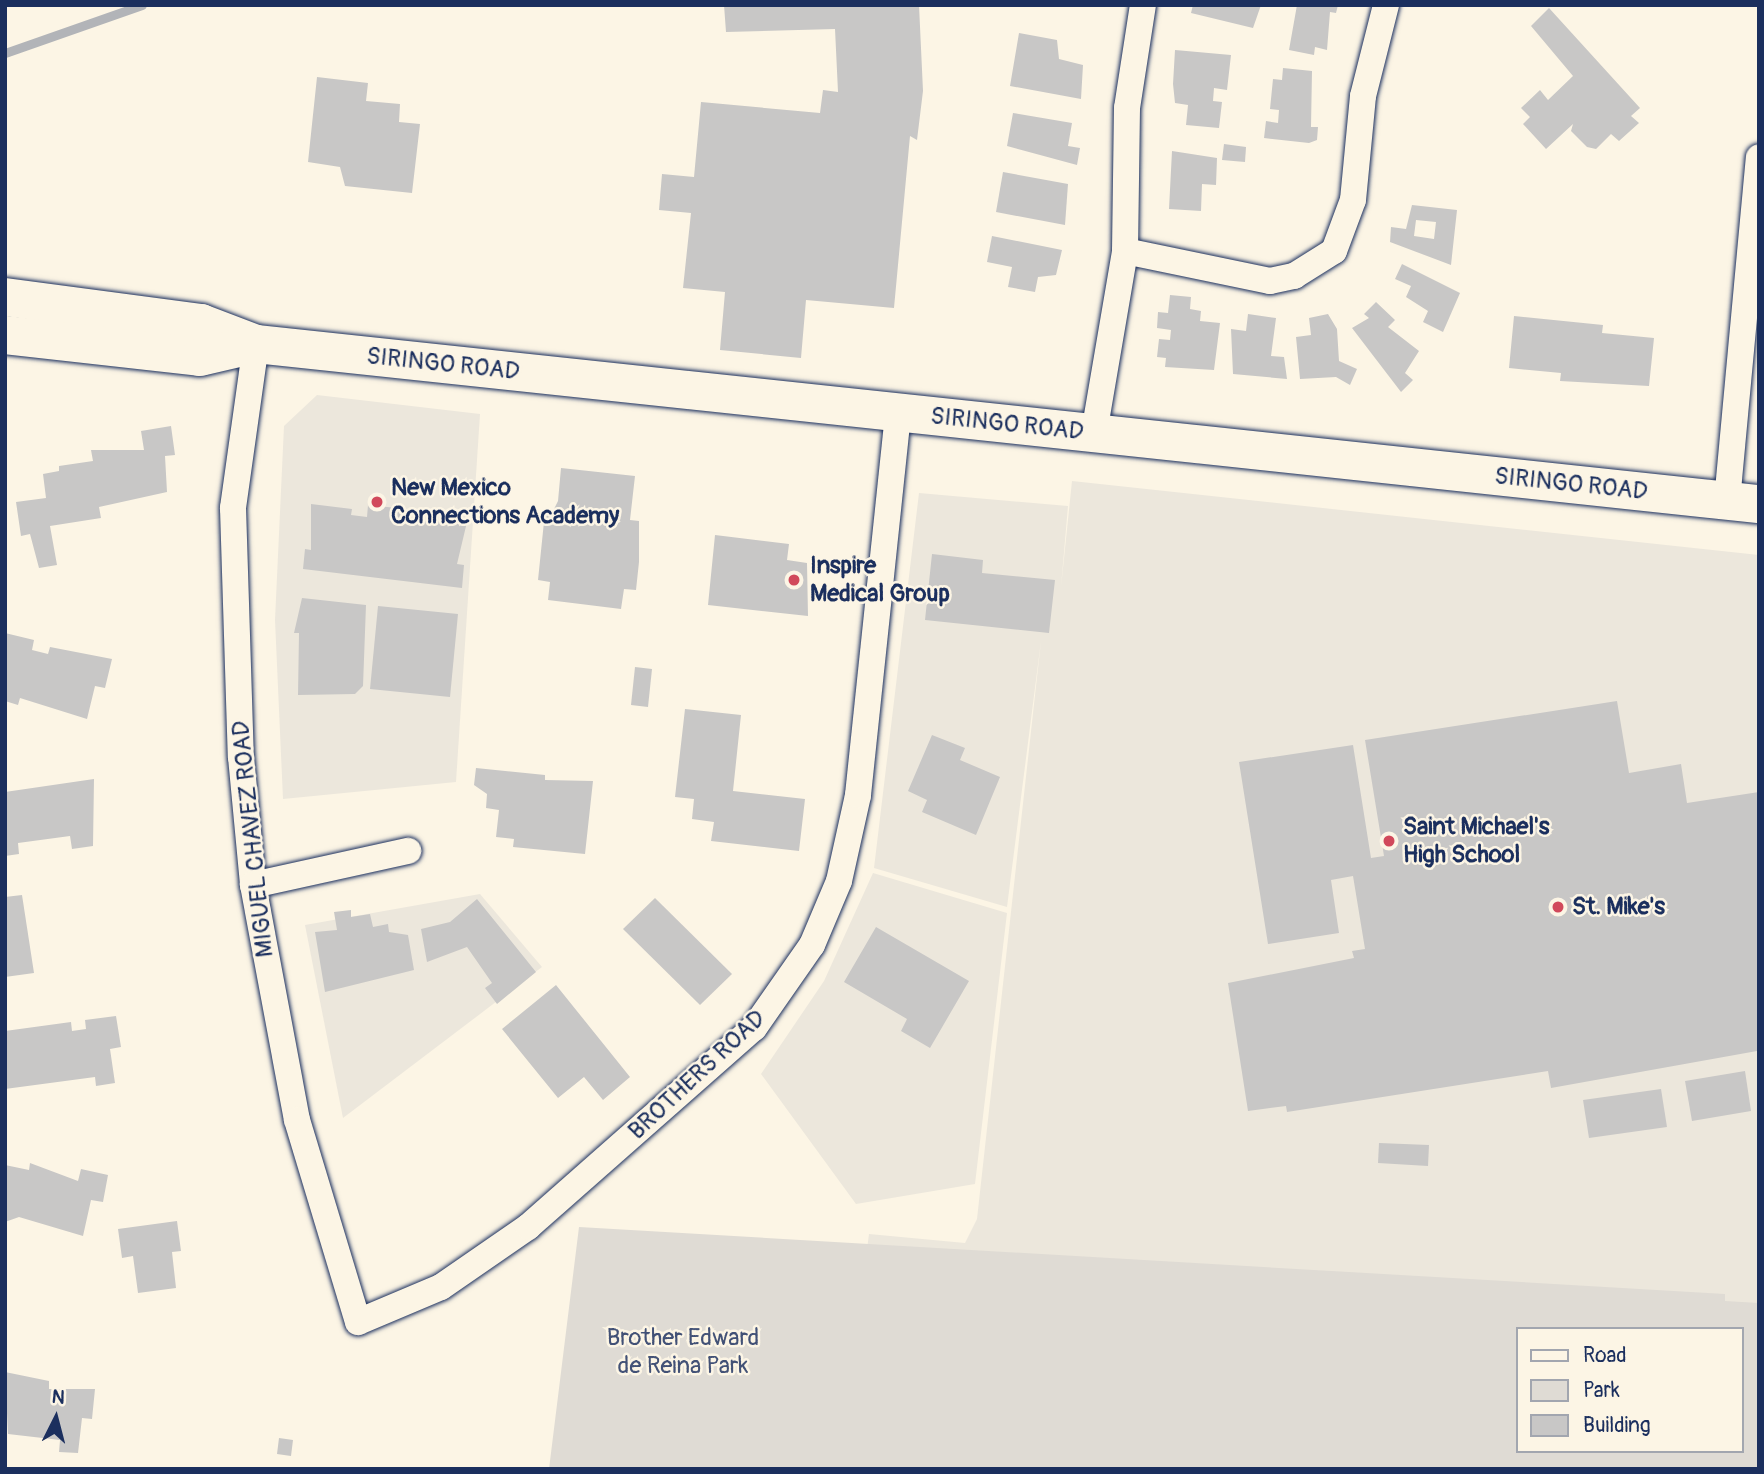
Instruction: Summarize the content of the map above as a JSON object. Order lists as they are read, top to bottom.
{
  "streets": {
    "street": ["SIRINGO ROAD", "MIGUEL CHAVEZ ROAD", "BROTHERS ROAD"]
  },
  "crossings": [
    ["SIRINGO ROAD", "MIGUEL CHAVEZ ROAD"],
    ["SIRINGO ROAD", "BROTHERS ROAD"],
    ["MIGUEL CHAVEZ ROAD", "BROTHERS ROAD"]
  ],
  "parks": ["Brother Edward de Reina Park"],
  "places": [
    "New Mexico Connections Academy",
    "Inspire Medical Group",
    "Saint Michael's High School",
    "St. Mike's"
  ],
  "legend": ["Road", "Park", "Building"],
  "north": "top"
}
